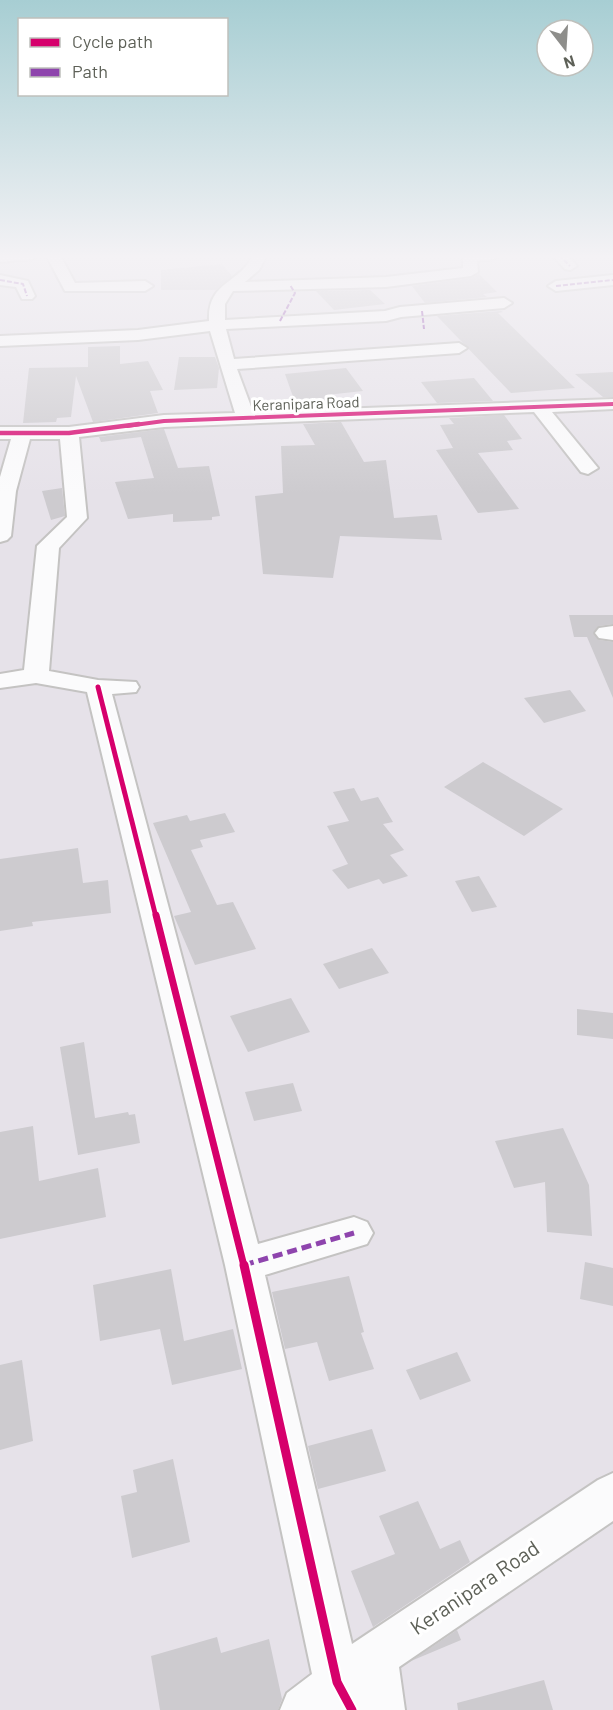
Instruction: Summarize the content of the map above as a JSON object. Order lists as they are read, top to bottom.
{
  "streets": {
    "street": ["Keranipara Road"]
  },
  "legend": ["Cycle path", "Path"],
  "north": "bottom"
}
